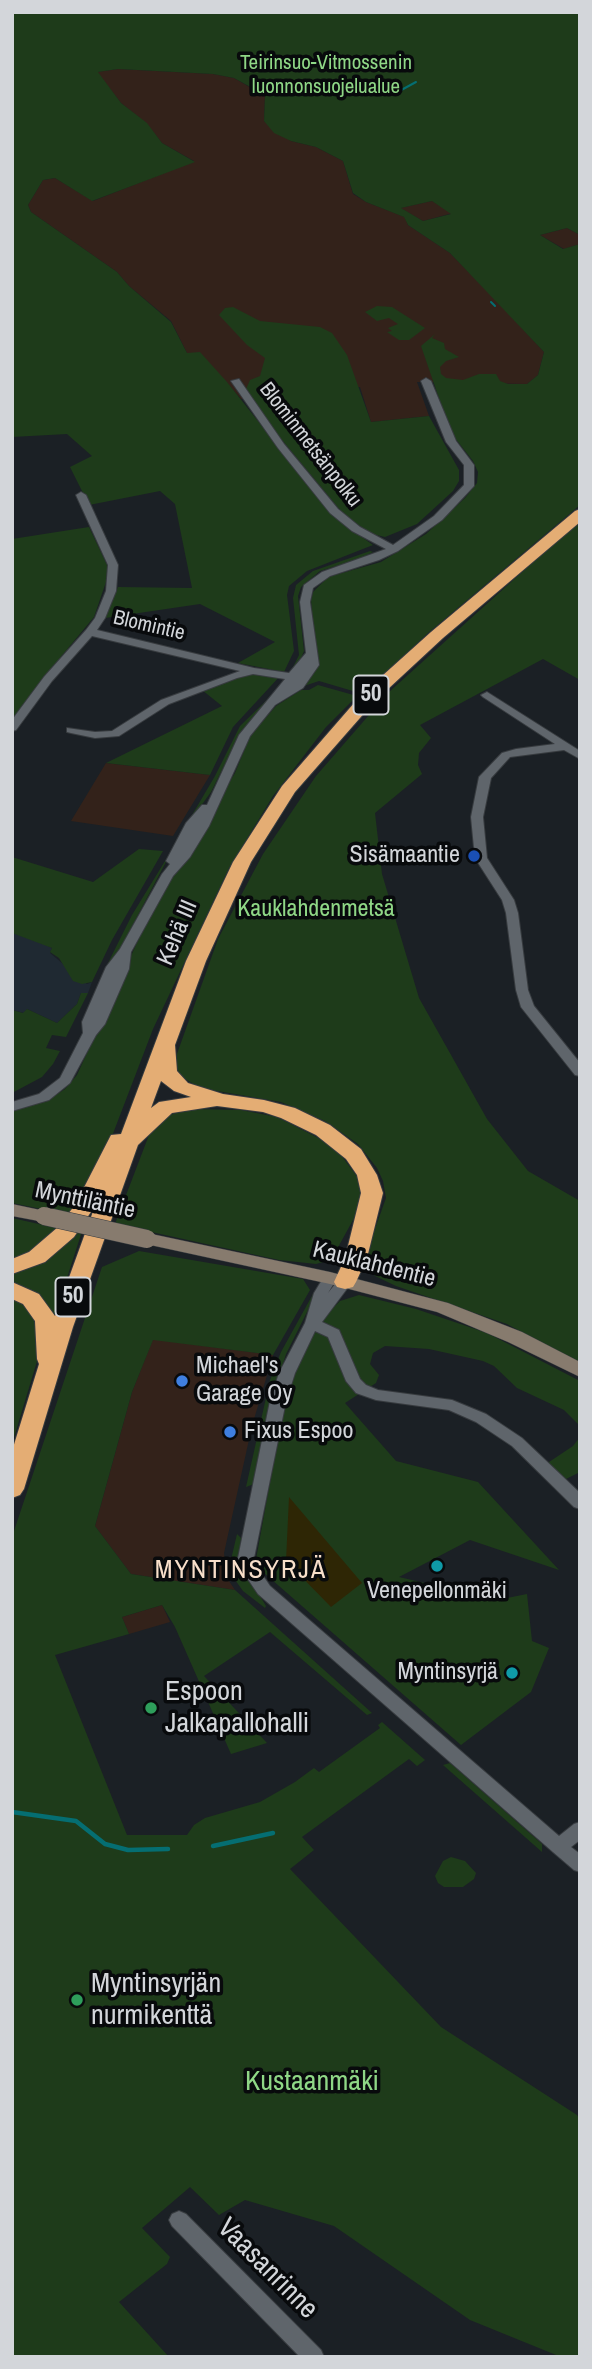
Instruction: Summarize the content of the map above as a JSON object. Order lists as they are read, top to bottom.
{
  "streets": {
    "highway": ["50", "Kehä III"],
    "street": [
      "Blominmetsänpolku",
      "Blomintie",
      "Mynttiläntie",
      "Kauklahdentie",
      "Vaasanrinne"
    ]
  },
  "crossings": [
    ["Mynttiläntie", "Kauklahdentie"]
  ],
  "districts": ["MYNTINSYRJÄ"],
  "parks": ["Teirinsuo-Vitmossenin luonnonsuojelualue", "Kauklahdenmetsä", "Kustaanmäki"],
  "places": [
    "Sisämaantie",
    "Michael's Garage Oy",
    "Fixus Espoo",
    "Venepellonmäki",
    "Myntinsyrjä",
    "Espoon Jalkapallohalli",
    "Myntinsyrjän nurmikenttä"
  ]
}
